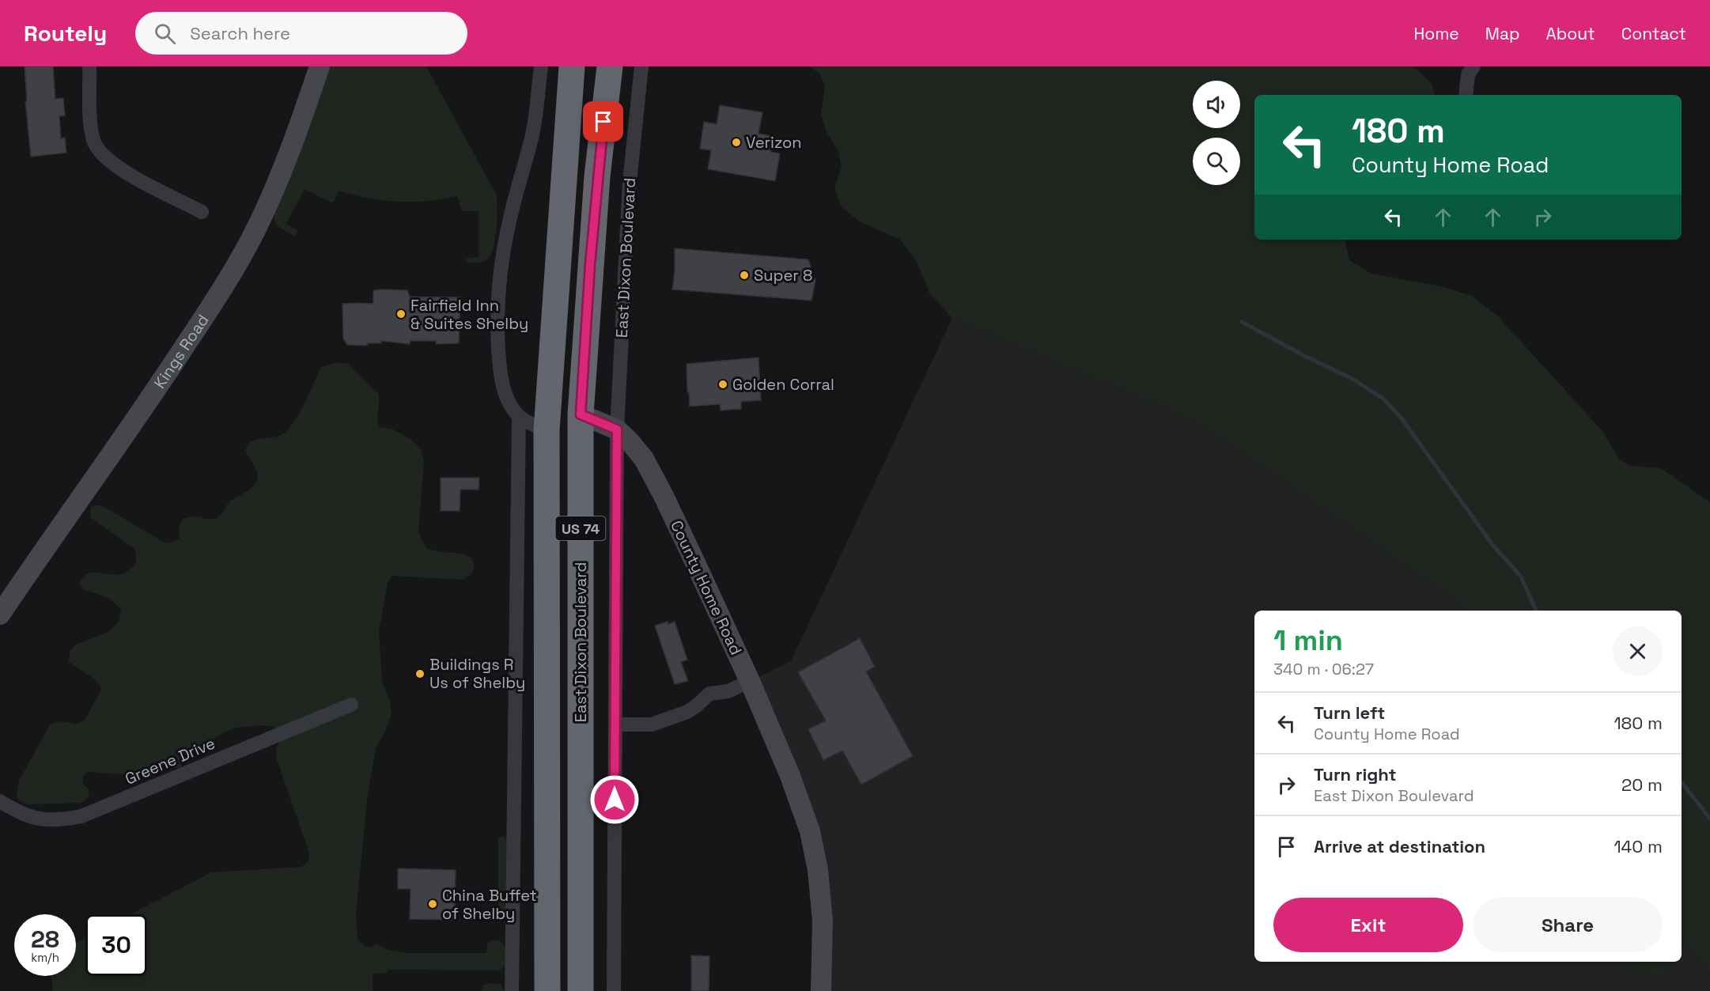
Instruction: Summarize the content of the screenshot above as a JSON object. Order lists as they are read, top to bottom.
{
  "streets": {
    "highway": ["East Dixon Boulevard", "US 74"],
    "street": ["Kings Road", "County Home Road", "Greene Drive"]
  },
  "crossings": [
    ["East Dixon Boulevard", "County Home Road"]
  ],
  "places": [
    "Verizon",
    "Super 8",
    "Fairfield Inn & Suites Shelby",
    "Golden Corral",
    "Buildings R Us of Shelby",
    "China Buffet of Shelby"
  ],
  "page": {
    "header": "Routely",
    "search": "Search here",
    "nav": [
      "Home",
      "Map",
      "About",
      "Contact"
    ],
    "turn": ["180 m", "County Home Road"],
    "heading": ["1 min", "340 m · 06:27"],
    "list": [
      {
        "name": "Turn left",
        "note": "County Home Road",
        "value": "180 m"
      },
      {
        "name": "Turn right",
        "note": "East Dixon Boulevard",
        "value": "20 m"
      },
      {
        "name": "Arrive at destination",
        "value": "140 m"
      }
    ],
    "buttons": ["Exit", "Share"],
    "speed": "28 km/h",
    "limit": "30"
  }
}
